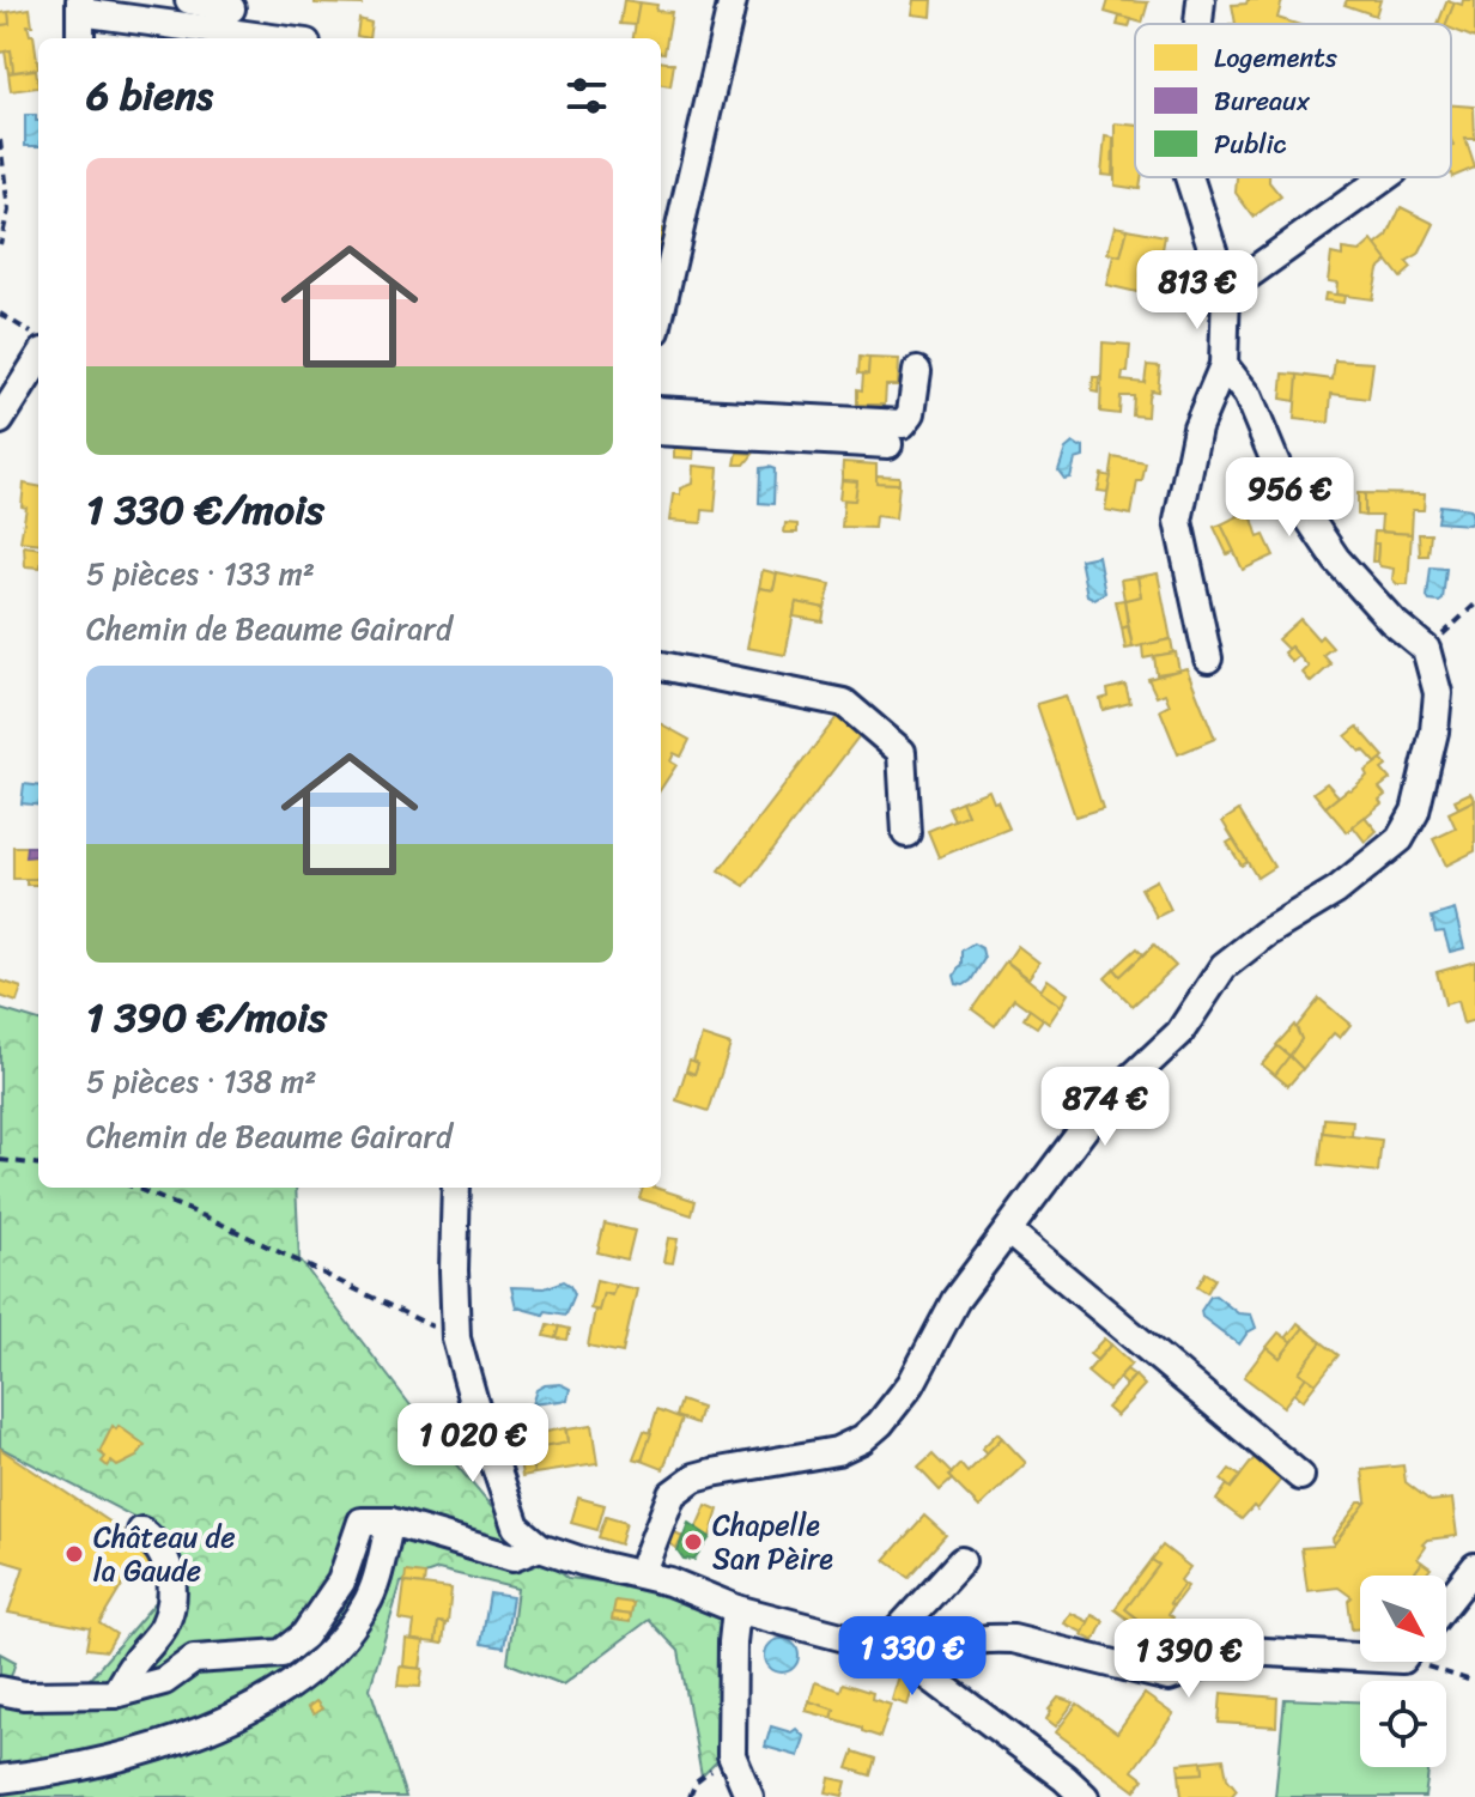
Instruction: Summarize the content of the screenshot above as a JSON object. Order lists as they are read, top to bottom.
{
  "places": ["Chapelle San Pèire", "Château de la Gaude"],
  "legend": ["Logements", "Bureaux", "Public"],
  "north": "bottom right",
  "page": {
    "heading": "6 biens",
    "list": [
      {
        "name": "1 330 €/mois",
        "note": "5 pièces · 133 m² · Chemin de Beaume Gairard"
      },
      {
        "name": "1 390 €/mois",
        "note": "5 pièces · 138 m² · Chemin de Beaume Gairard"
      }
    ],
    "price": [
      "813 €",
      "956 €",
      "874 €",
      "1 020 €",
      "1 330 €",
      "1 390 €"
    ]
  }
}
